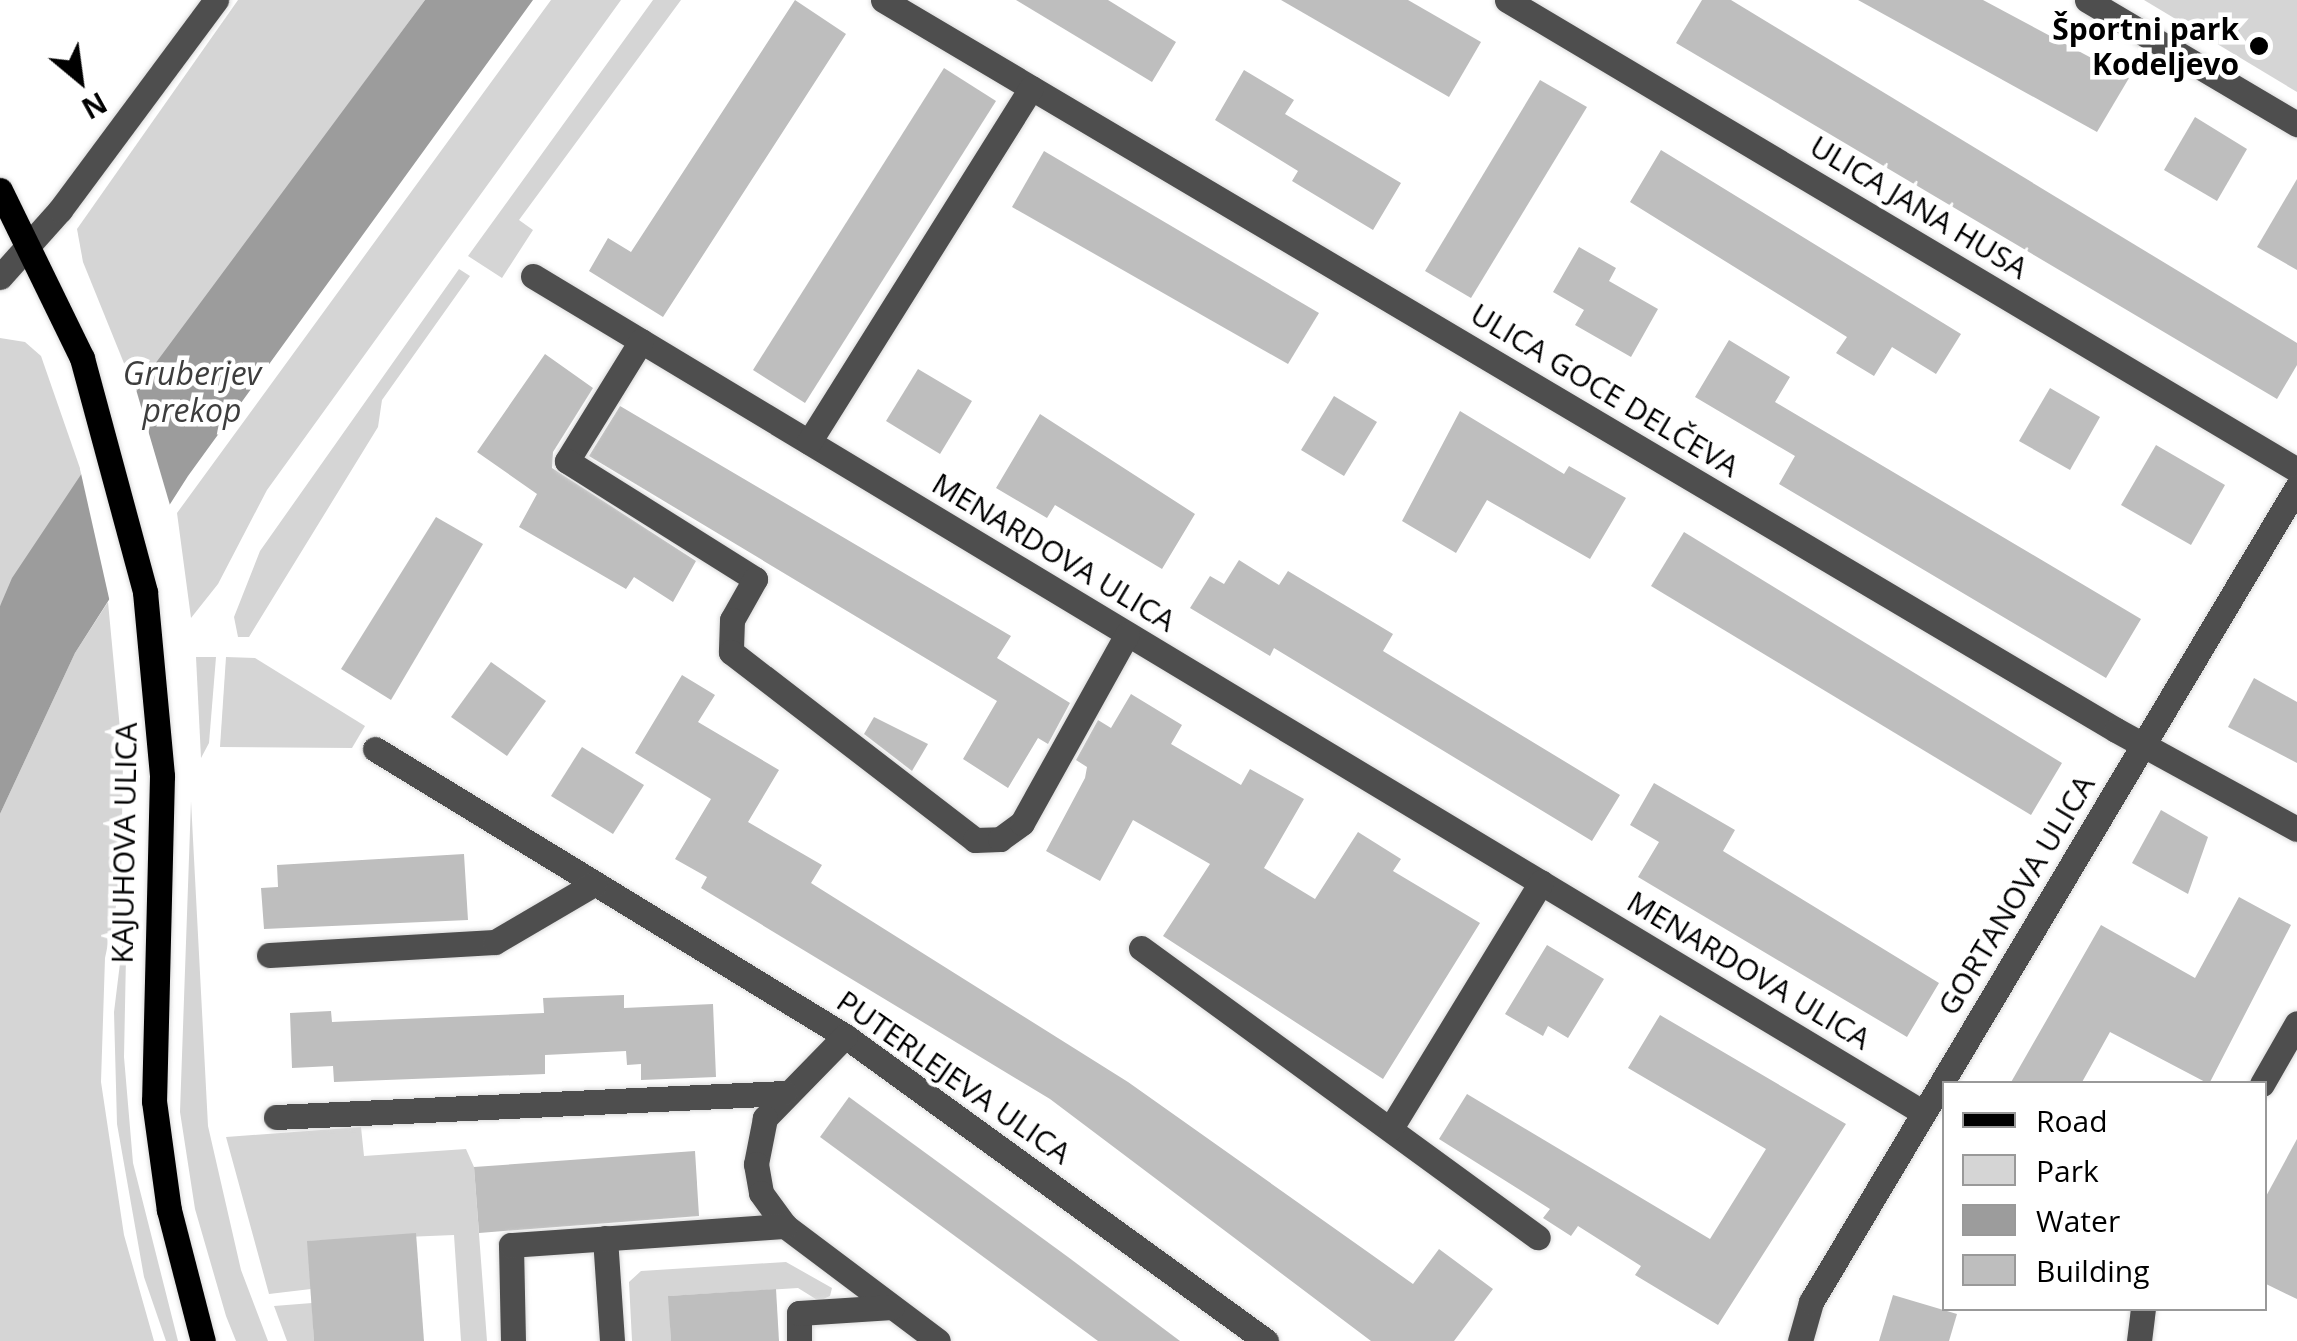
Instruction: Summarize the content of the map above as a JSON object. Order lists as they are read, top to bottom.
{
  "streets": {
    "main road": ["KAJUHOVA ULICA"],
    "street": [
      "ULICA JANA HUSA",
      "ULICA GOCE DELČEVA",
      "MENARDOVA ULICA",
      "GORTANOVA ULICA",
      "PUTERLEJEVA ULICA"
    ]
  },
  "crossings": [
    ["ULICA GOCE DELČEVA", "GORTANOVA ULICA"],
    ["MENARDOVA ULICA", "GORTANOVA ULICA"]
  ],
  "water": ["Gruberjev prekop"],
  "places": ["Športni park Kodeljevo"],
  "legend": [
    "Road",
    "Park",
    "Water",
    "Building"
  ],
  "north": "bottom right"
}
